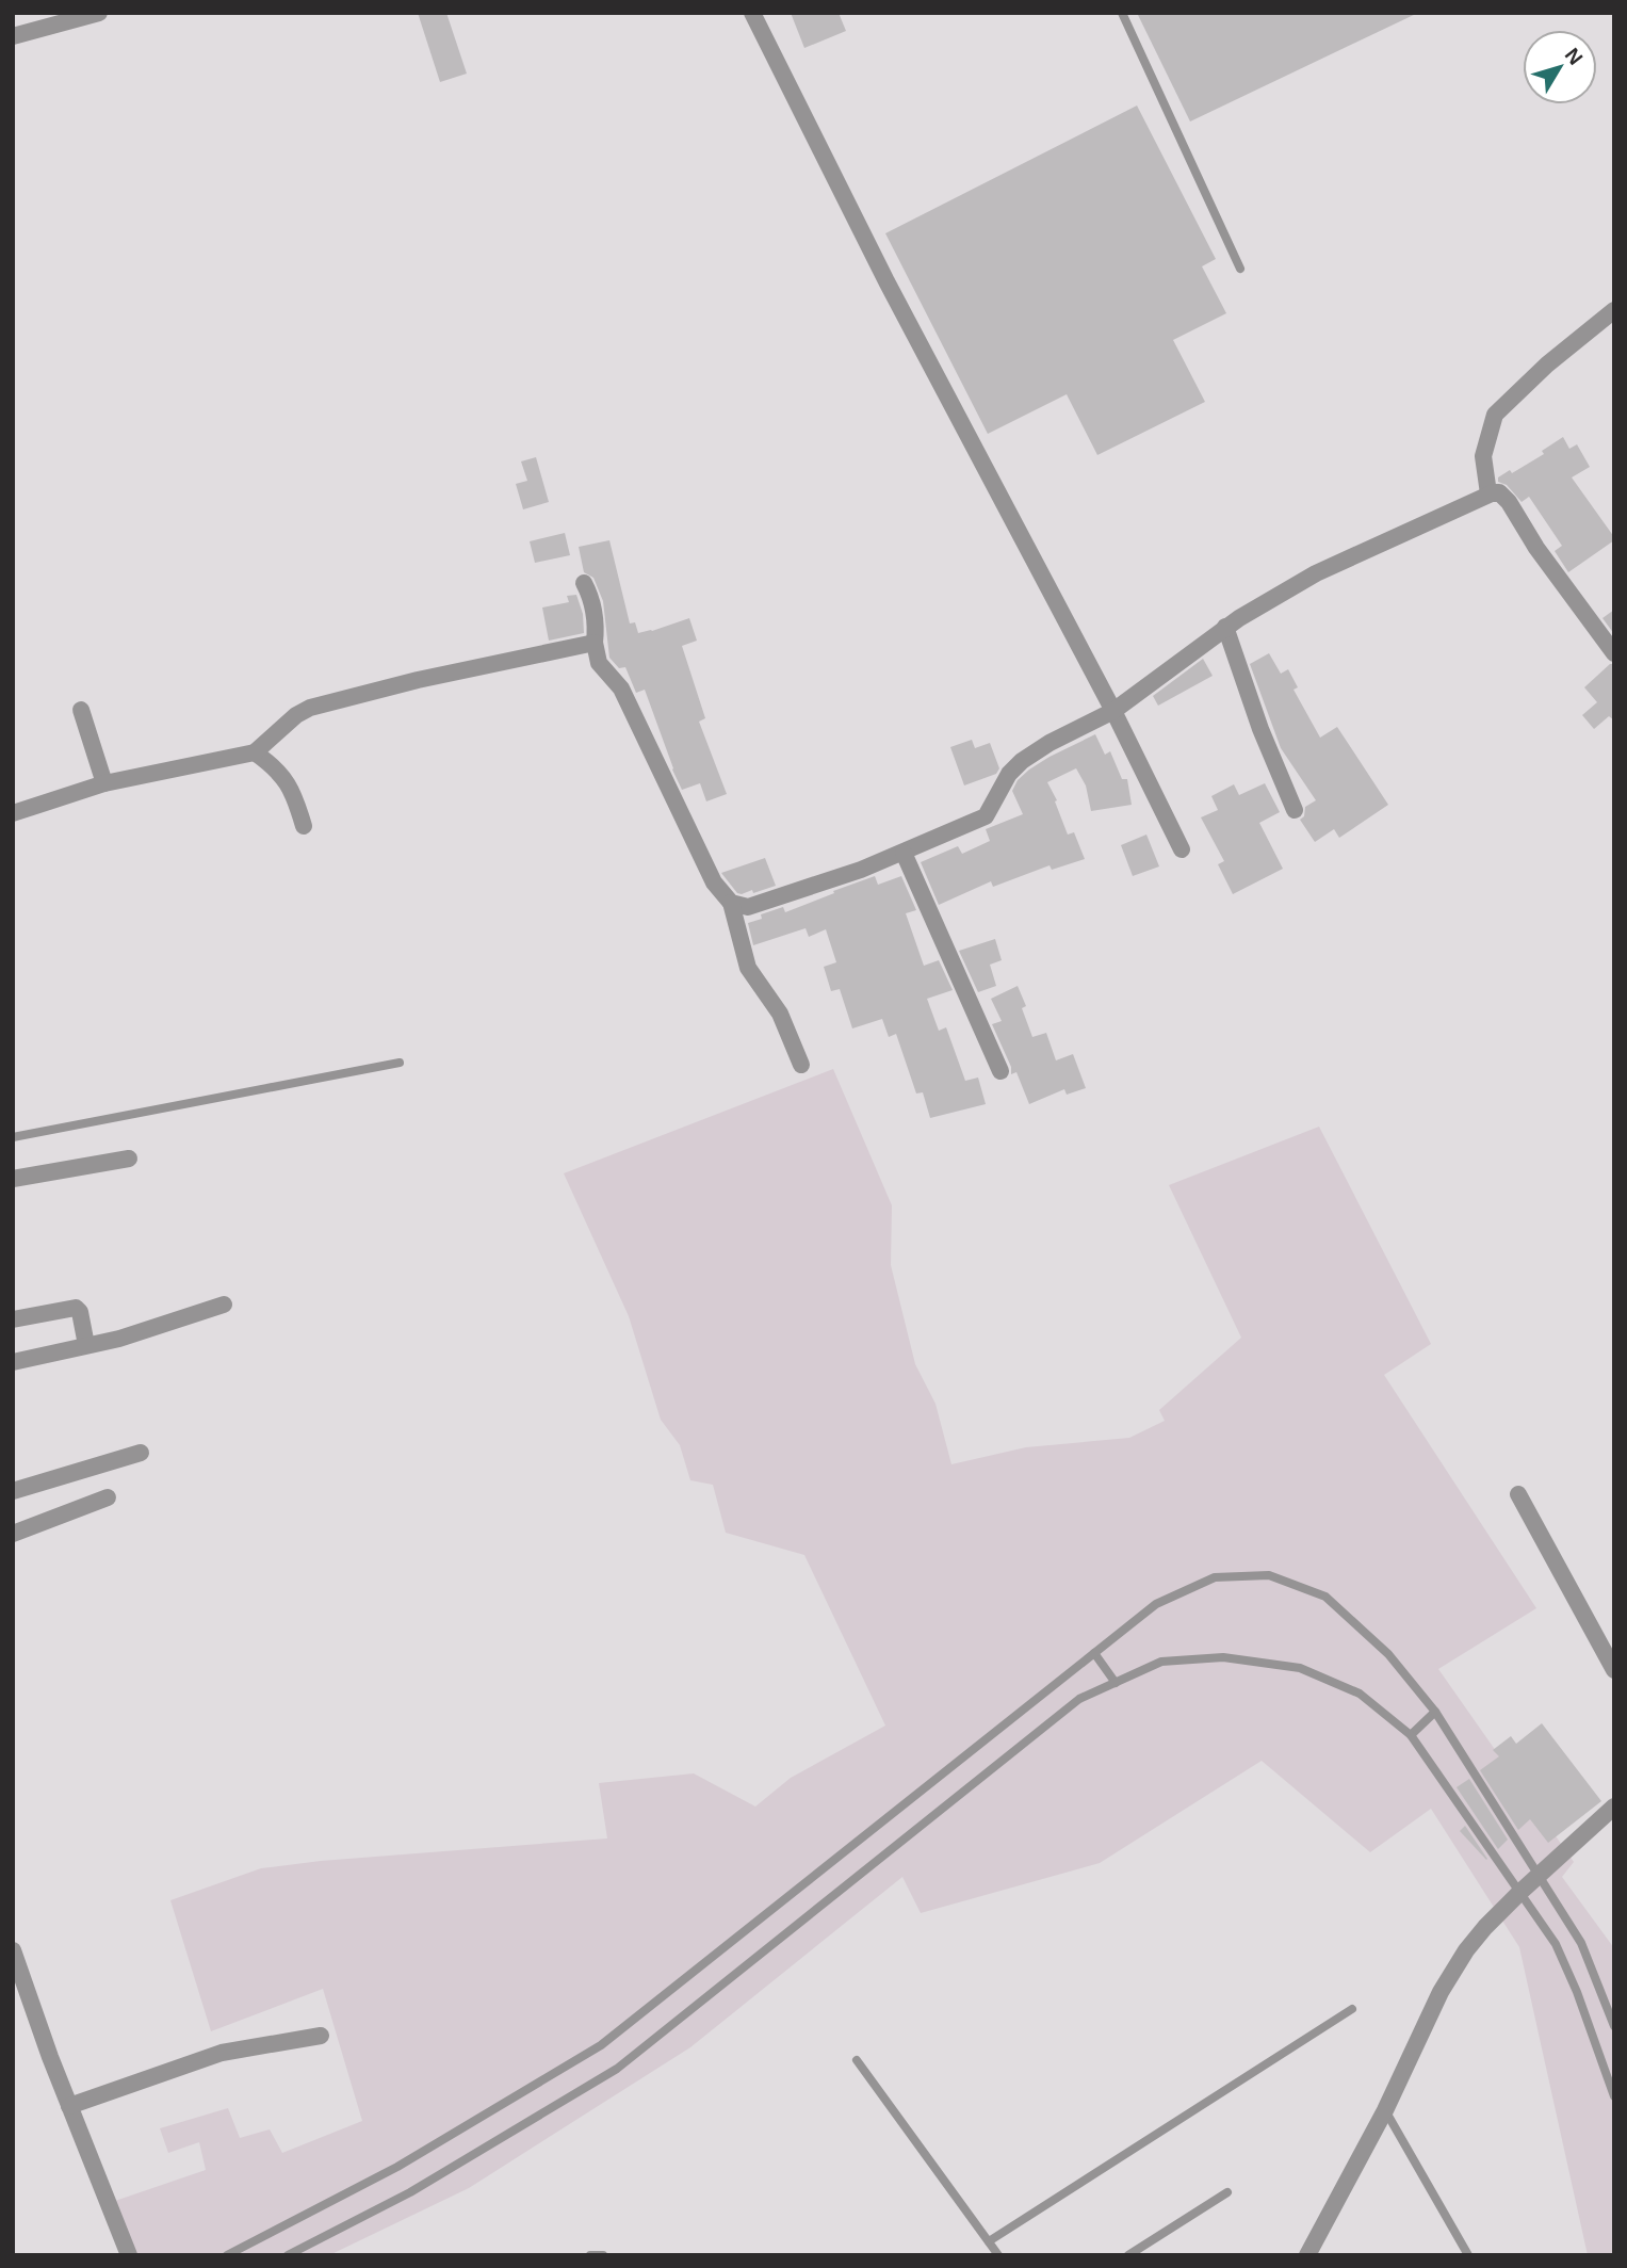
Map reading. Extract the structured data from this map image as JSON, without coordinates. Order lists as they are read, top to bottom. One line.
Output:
{"north":"top right"}
